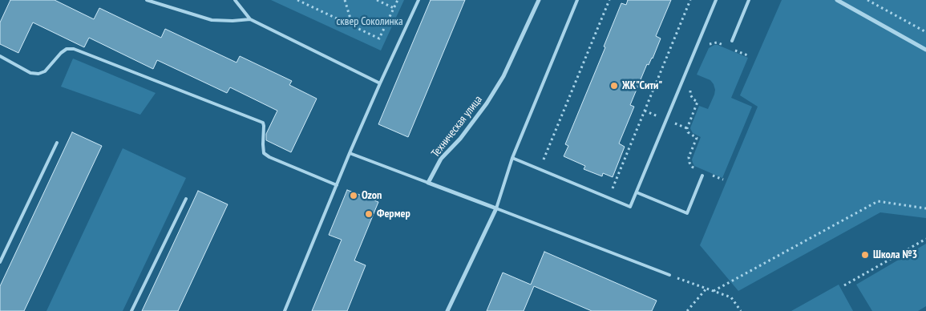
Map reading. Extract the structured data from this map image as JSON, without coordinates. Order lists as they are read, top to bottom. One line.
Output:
{"streets":{"street":["Техническая улица"]},"parks":["сквер Соколинка"],"places":["ЖК\"Сити\"","Ozon","Фермер","Школа №3"]}
